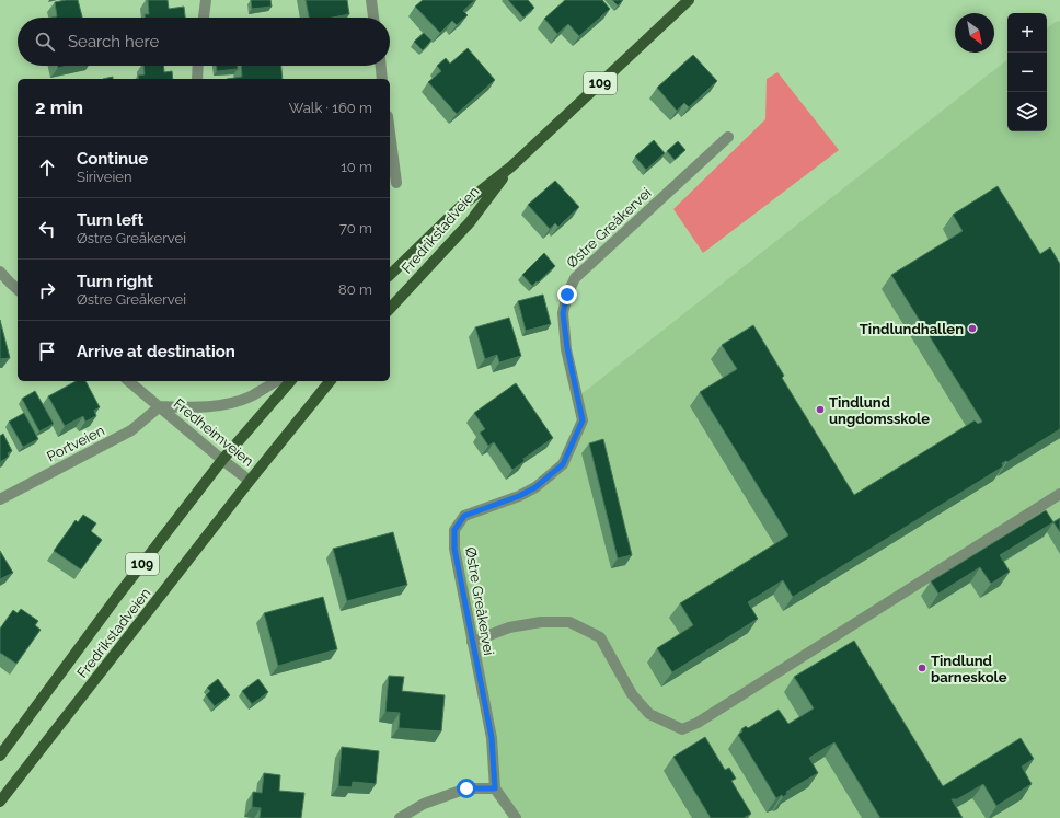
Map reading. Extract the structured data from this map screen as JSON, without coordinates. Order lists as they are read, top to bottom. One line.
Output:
{"streets":{"main road":["109","Fredrikstadveien"],"street":["Østre Greåkervei","Fredheimveien","Portveien"]},"crossings":[["Fredrikstadveien","Fredheimveien"],["Fredheimveien","Portveien"]],"places":["Tindlundhallen","Tindlund ungdomsskole","Tindlund barneskole"],"north":"bottom right","page":{"map_buttons":["+","−"],"search":"Search here","heading":["2 min","Walk · 160 m"],"list":[["Continue","Siriveien","10 m"],["Turn left","Østre Greåkervei","70 m"],["Turn right","Østre Greåkervei","80 m"],"Arrive at destination"]}}
